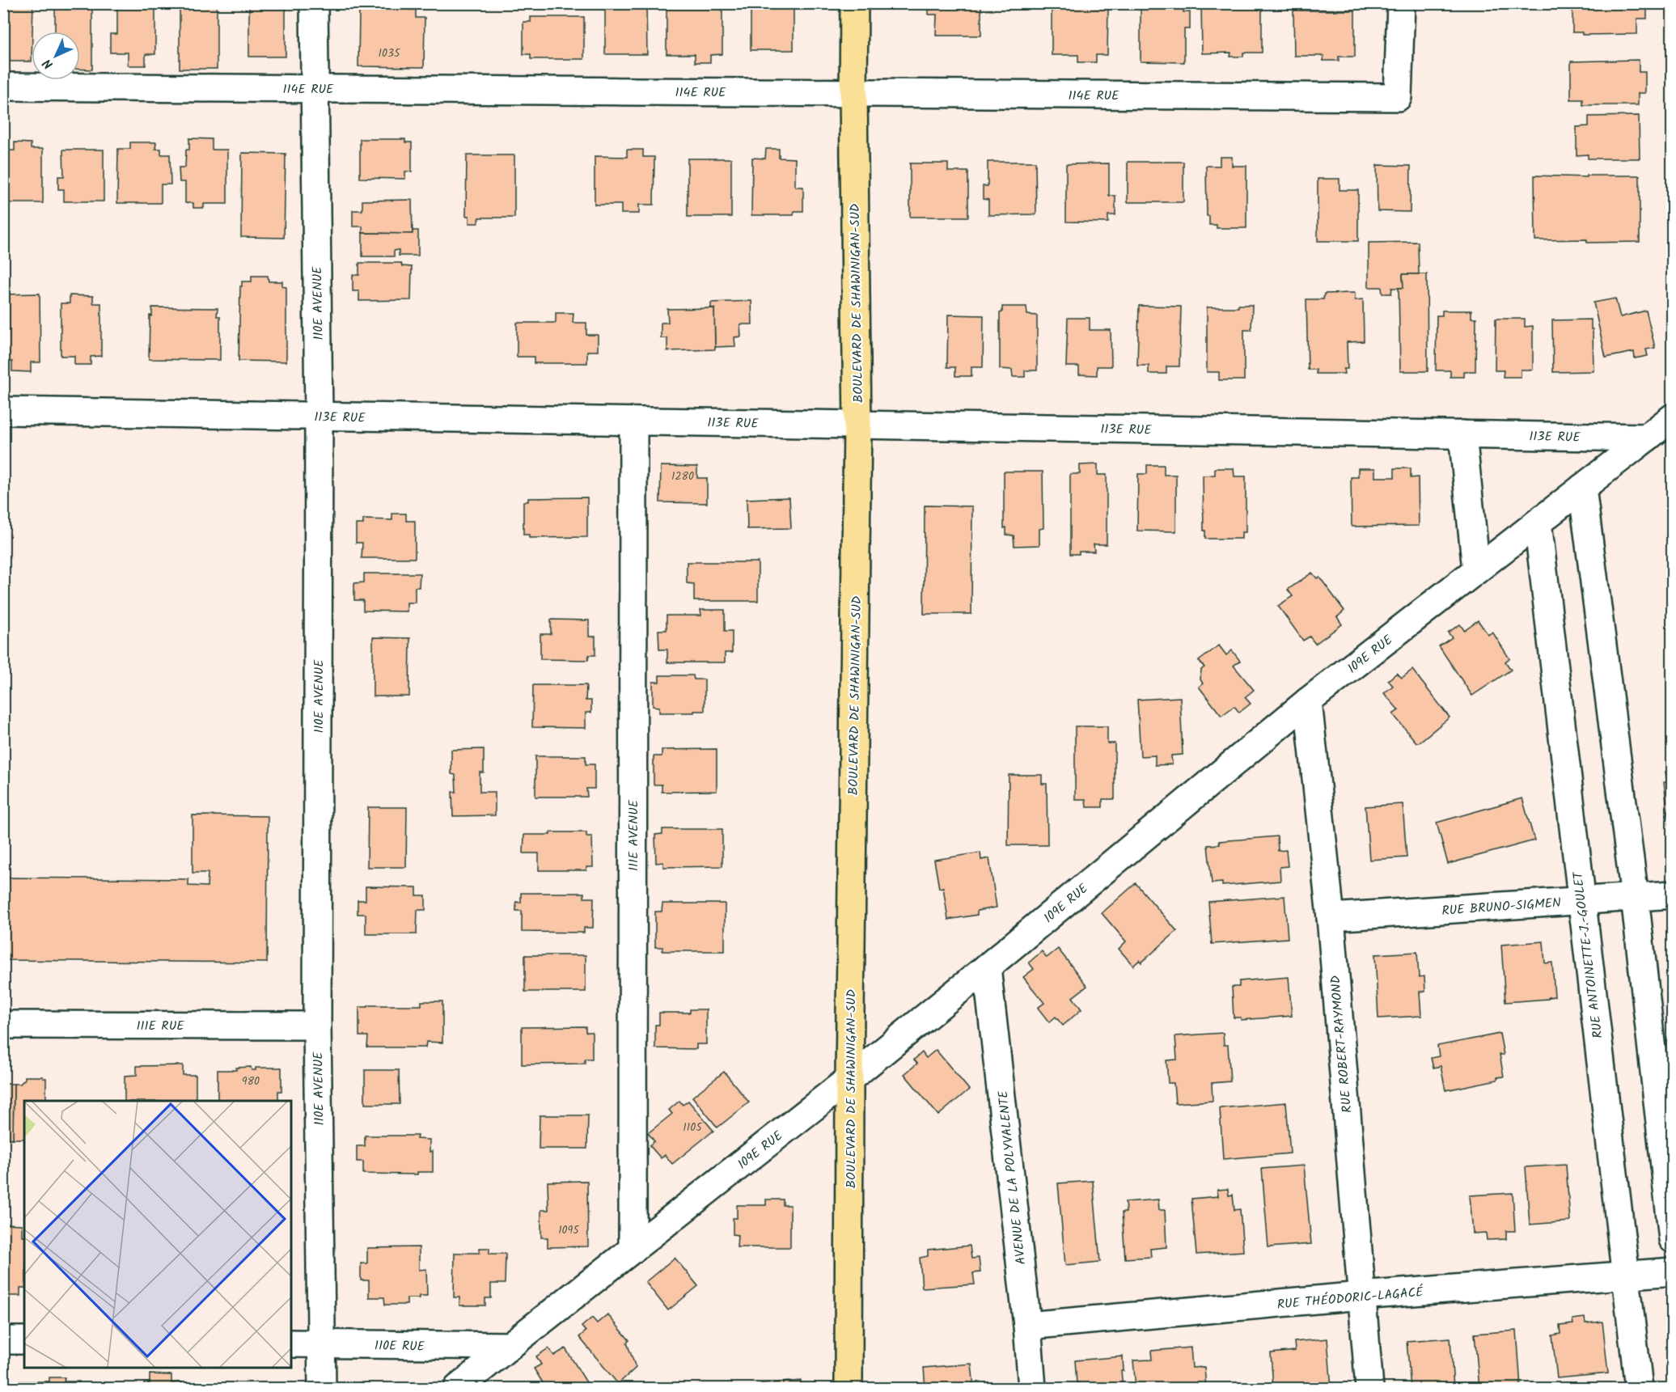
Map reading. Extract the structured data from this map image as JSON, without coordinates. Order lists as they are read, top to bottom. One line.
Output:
{"streets":{"main road":["BOULEVARD DE SHAWINIGAN-SUD"],"street":["114E RUE","110E AVENUE","113E RUE","109E RUE","111E AVENUE","RUE BRUNO-SIGMEN","RUE ANTOINETTE-J.-GOULET","111E RUE","RUE ROBERT-RAYMOND","AVENUE DE LA POLYVALENTE","RUE THÉODORIC-LAGACÉ","110E RUE"]},"crossings":[["114E RUE","110E AVENUE"],["114E RUE","BOULEVARD DE SHAWINIGAN-SUD"],["110E AVENUE","113E RUE"],["110E AVENUE","111E RUE"],["110E AVENUE","110E RUE"],["BOULEVARD DE SHAWINIGAN-SUD","113E RUE"],["BOULEVARD DE SHAWINIGAN-SUD","109E RUE"],["113E RUE","109E RUE"],["113E RUE","111E AVENUE"],["109E RUE","111E AVENUE"],["109E RUE","RUE ANTOINETTE-J.-GOULET"],["109E RUE","RUE ROBERT-RAYMOND"],["109E RUE","AVENUE DE LA POLYVALENTE"],["109E RUE","110E RUE"],["RUE BRUNO-SIGMEN","RUE ANTOINETTE-J.-GOULET"],["RUE BRUNO-SIGMEN","RUE ROBERT-RAYMOND"],["RUE ANTOINETTE-J.-GOULET","RUE THÉODORIC-LAGACÉ"],["RUE ROBERT-RAYMOND","RUE THÉODORIC-LAGACÉ"],["AVENUE DE LA POLYVALENTE","RUE THÉODORIC-LAGACÉ"]],"house_numbers":["1035","1280","980","1105","1095"],"north":"bottom left"}
